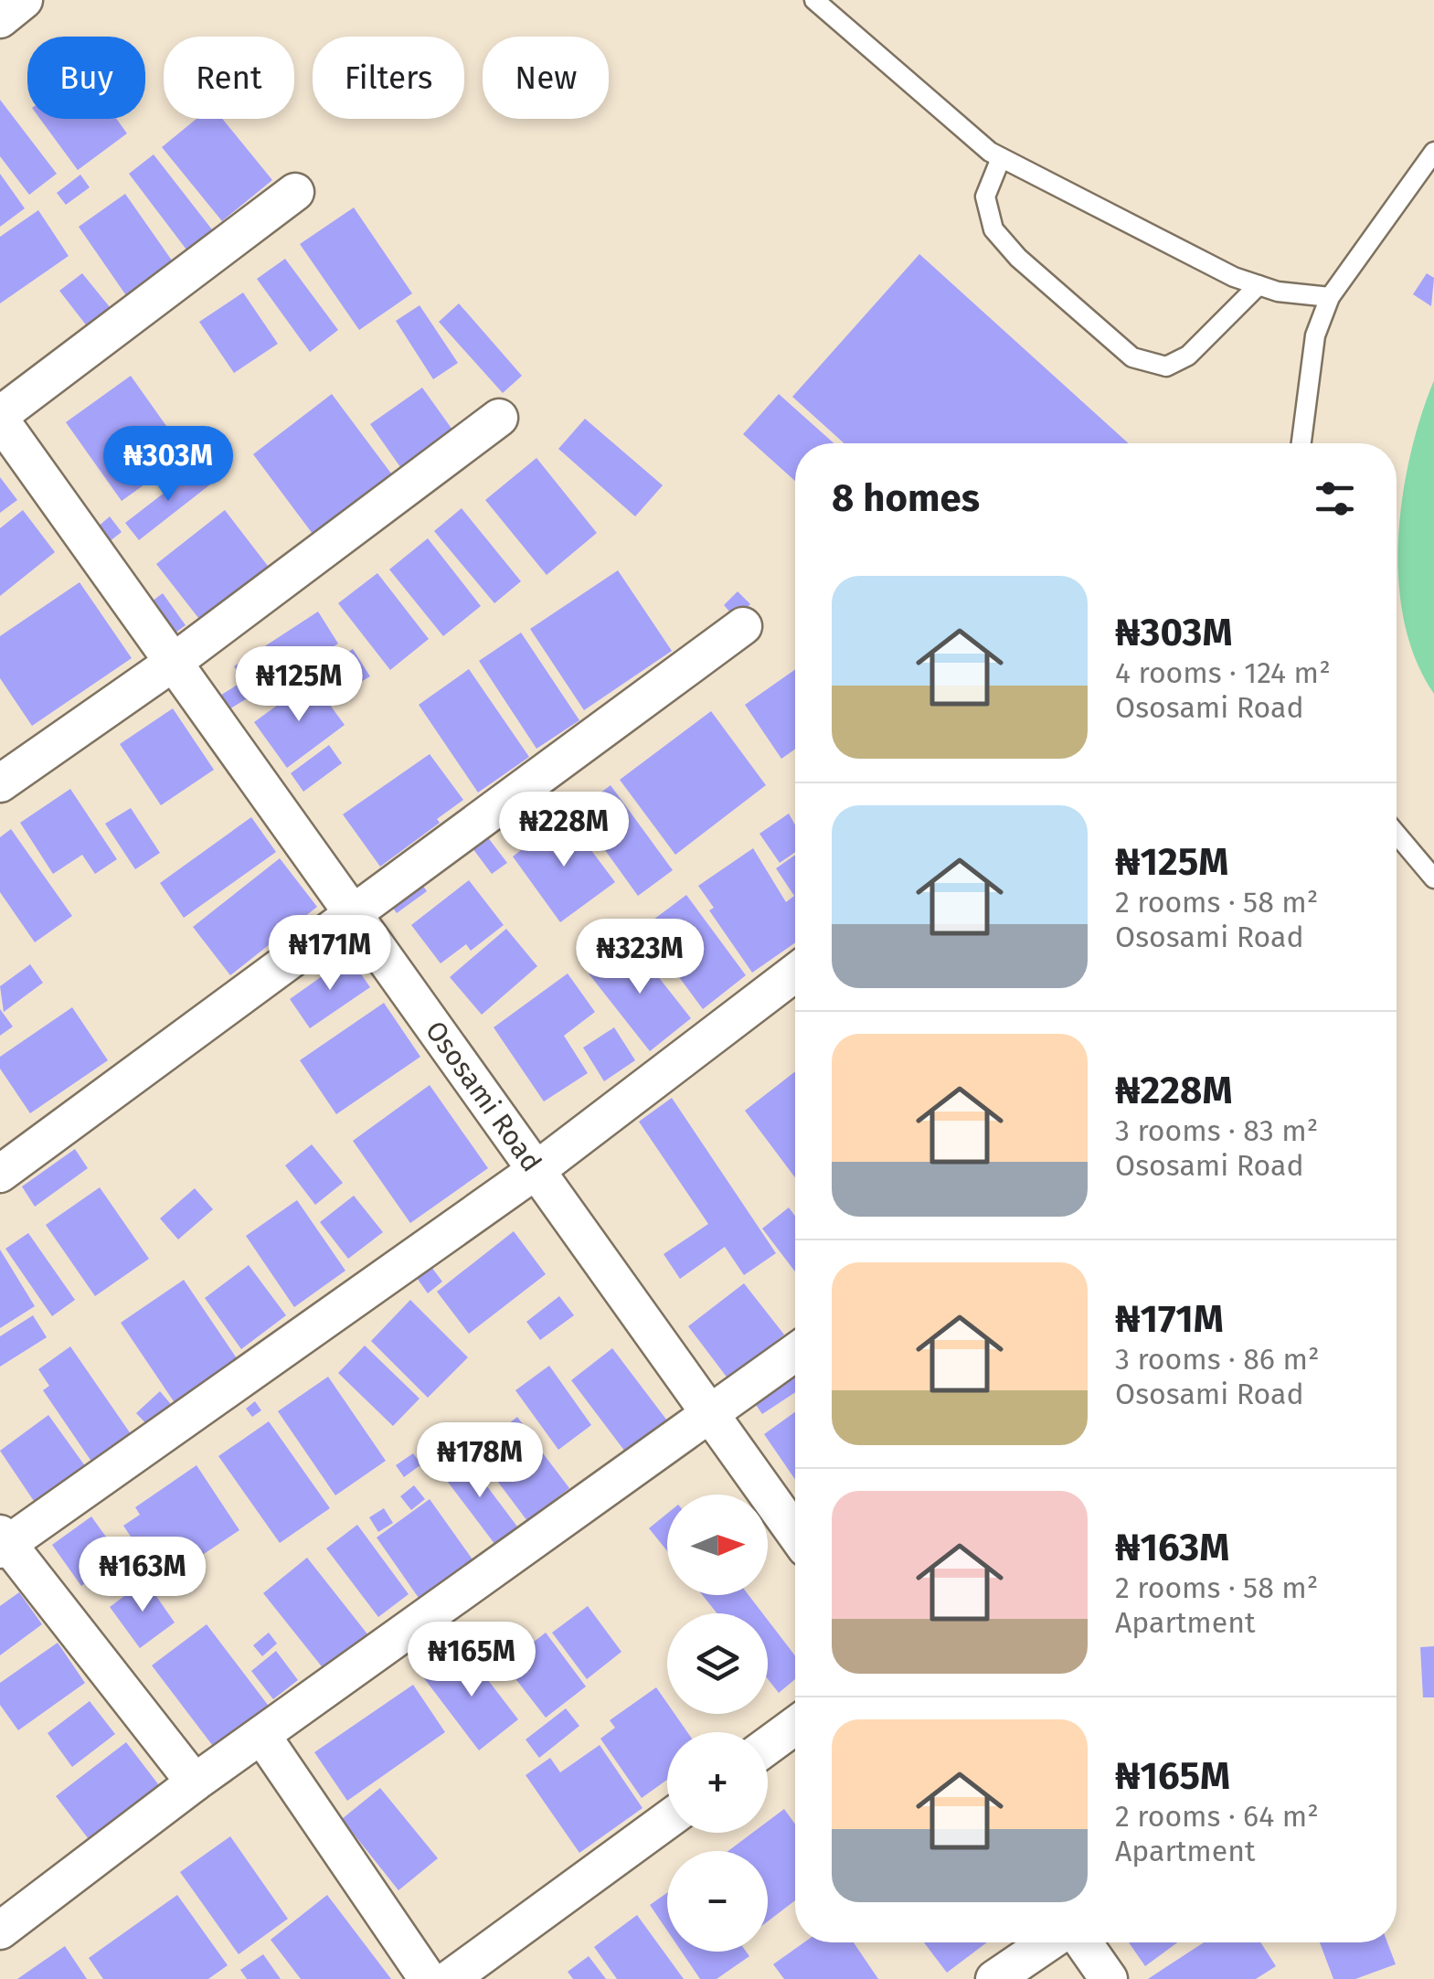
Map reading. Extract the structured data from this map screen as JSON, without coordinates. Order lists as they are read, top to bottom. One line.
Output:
{"streets":{"street":["Ososami Road"]},"north":"right","page":{"chip":["Buy","Rent","Filters","New"],"price":["₦303M","₦125M","₦228M","₦171M","₦323M","₦178M","₦163M","₦165M"],"heading":"8 homes","list":[{"name":"₦303M","note":"4 rooms · 124 m² · Ososami Road"},{"name":"₦125M","note":"2 rooms · 58 m² · Ososami Road"},{"name":"₦228M","note":"3 rooms · 83 m² · Ososami Road"},{"name":"₦171M","note":"3 rooms · 86 m² · Ososami Road"},{"name":"₦163M","note":"2 rooms · 58 m² · Apartment"},{"name":"₦165M","note":"2 rooms · 64 m² · Apartment"}],"map_buttons":["+","−"]}}
